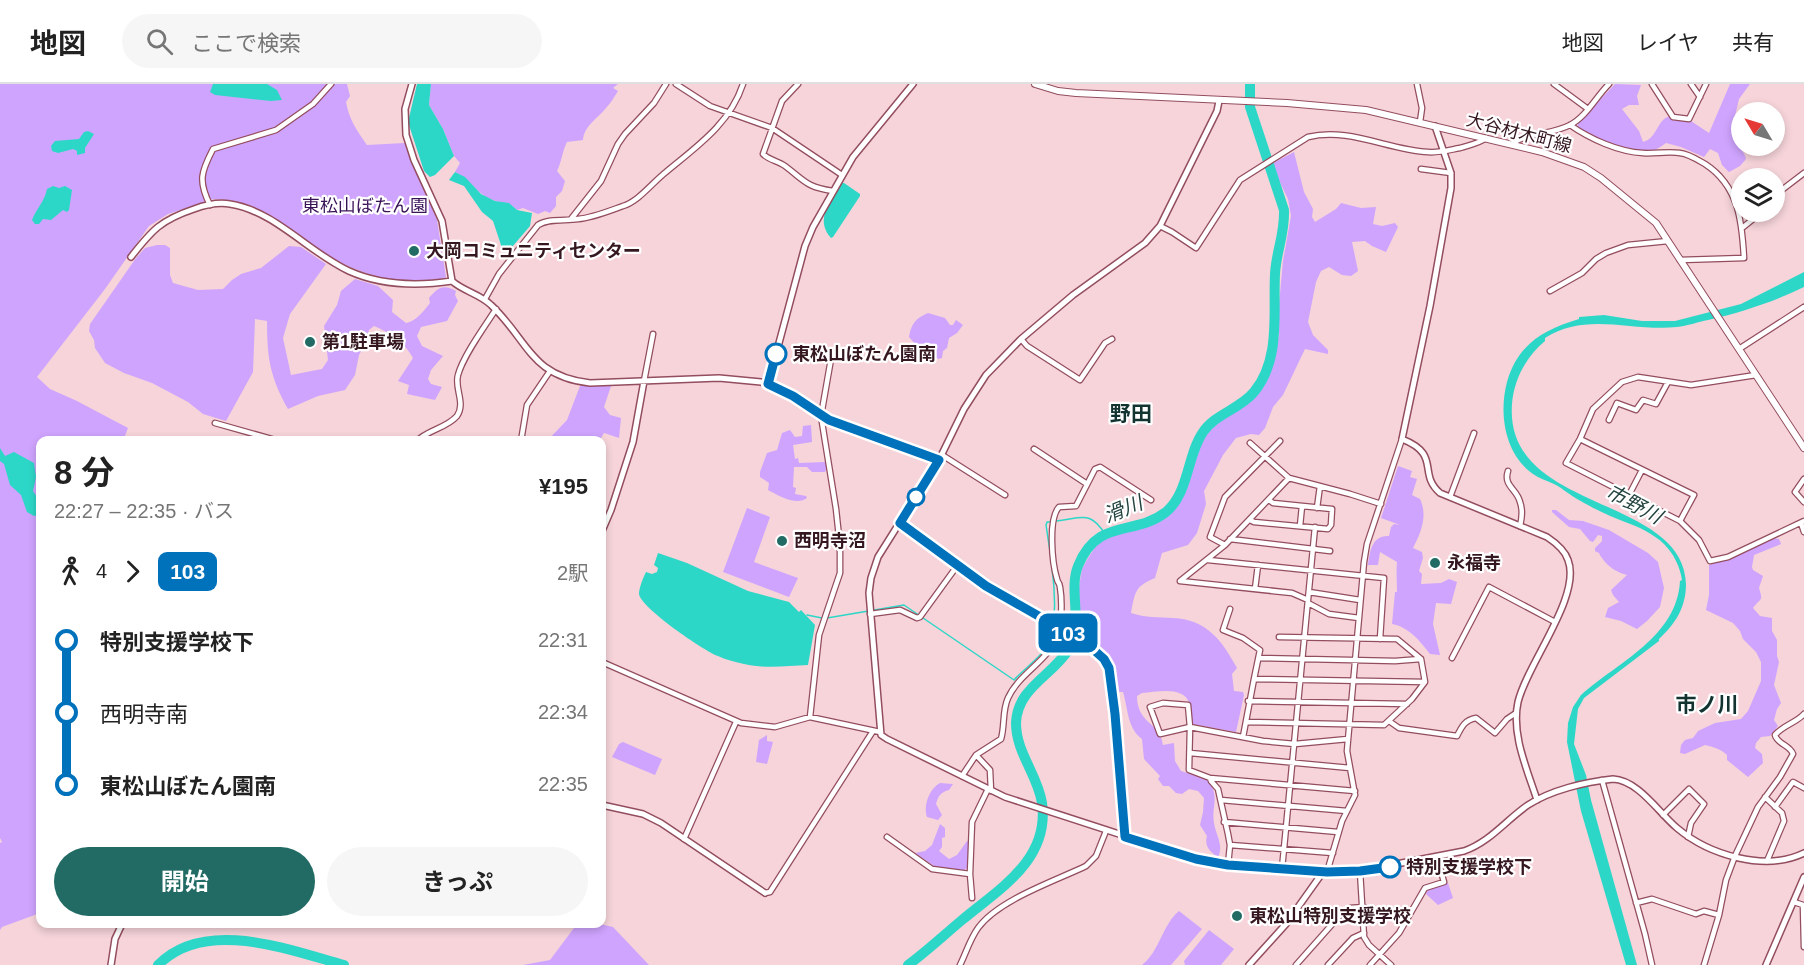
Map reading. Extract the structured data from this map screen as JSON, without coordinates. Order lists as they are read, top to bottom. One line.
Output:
{"streets":{"main road":["大谷材木町線"]},"districts":["野田","市ノ川"],"water":["市野川","滑川"],"parks":["東松山ぼたん園"],"places":["大岡コミュニティセンター","第1駐車場","東松山ぼたん園南","西明寺沼","永福寺","特別支援学校下","東松山特別支援学校"],"lines":["bus line 103"],"north":"top left","page":{"header":"地図","search":"ここで検索","nav":["地図","レイヤ","共有"],"on_map":"103","heading":["8 分","22:27 – 22:35 · バス","¥195"],"legs":["4","103","2駅"],"list":[{"name":"特別支援学校下","value":"22:31"},{"name":"西明寺南","value":"22:34"},{"name":"東松山ぼたん園南","value":"22:35"}],"buttons":["開始","きっぷ"]}}
